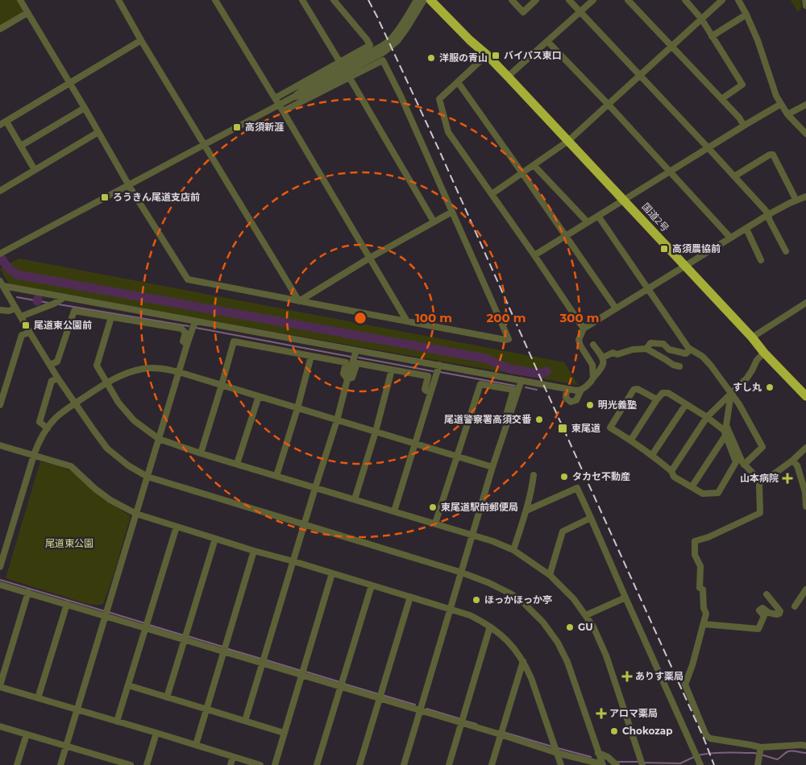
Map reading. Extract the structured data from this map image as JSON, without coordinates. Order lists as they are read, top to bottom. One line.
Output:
{"streets":{"highway":["国道2号"]},"parks":["尾道東公園"],"places":{"transit":["バイパス東口","高須新涯","ろうきん尾道支店前","高須農協前","尾道東公園前","東尾道"],"other":["洋服の青山","すし丸","明光義塾","尾道警察署高須交番","タカセ不動産","東尾道駅前郵便局","ほっかほっか亭","GU","Chokozap"],"health":["山本病院","ありす薬局","アロマ薬局"]},"rings":["100 m","200 m","300 m"]}
